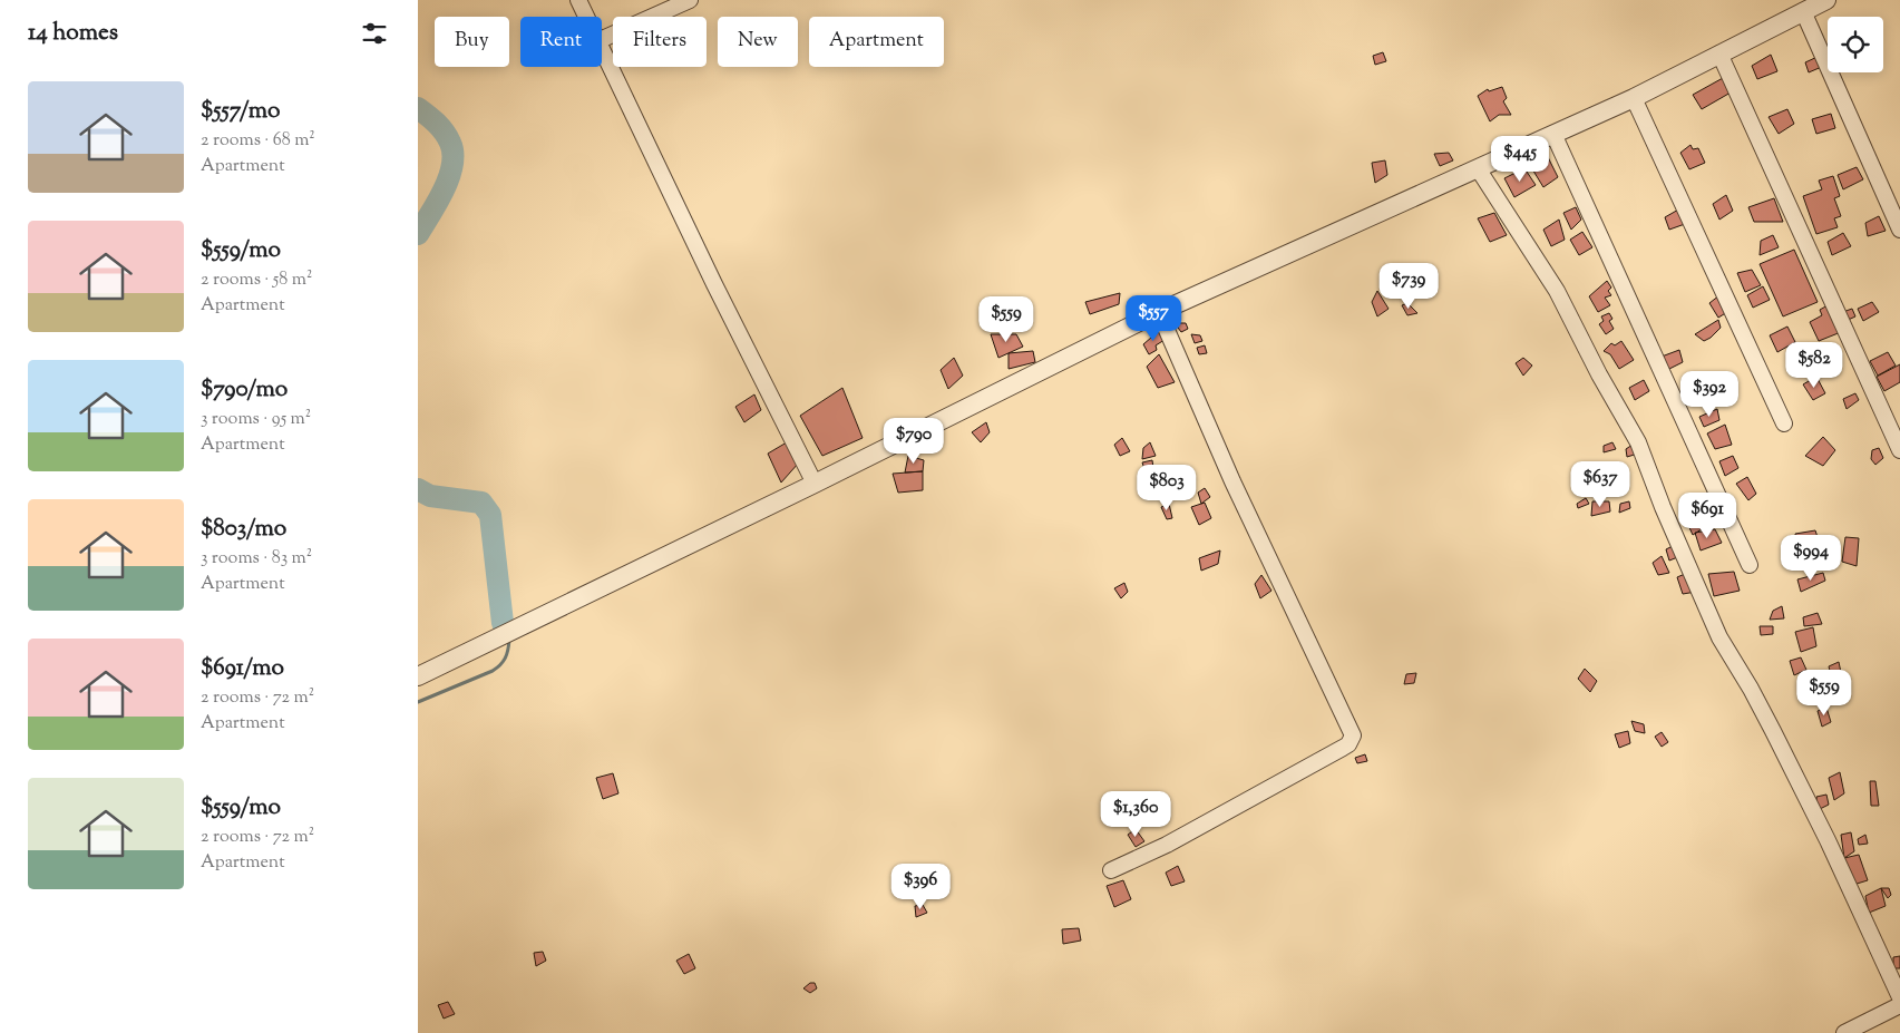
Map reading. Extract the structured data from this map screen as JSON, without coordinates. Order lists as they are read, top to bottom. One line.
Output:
{"page":{"heading":"14 homes","chip":["Buy","Rent","Filters","New","Apartment"],"list":[{"name":"$557/mo","note":"2 rooms · 68 m² · Apartment"},{"name":"$559/mo","note":"2 rooms · 58 m² · Apartment"},{"name":"$790/mo","note":"3 rooms · 95 m² · Apartment"},{"name":"$803/mo","note":"3 rooms · 83 m² · Apartment"},{"name":"$691/mo","note":"2 rooms · 72 m² · Apartment"},{"name":"$559/mo","note":"2 rooms · 72 m² · Apartment"}],"price":["$445","$739","$557","$559","$582","$392","$790","$637","$803","$691","$994","$559","$1,360","$396"]}}
